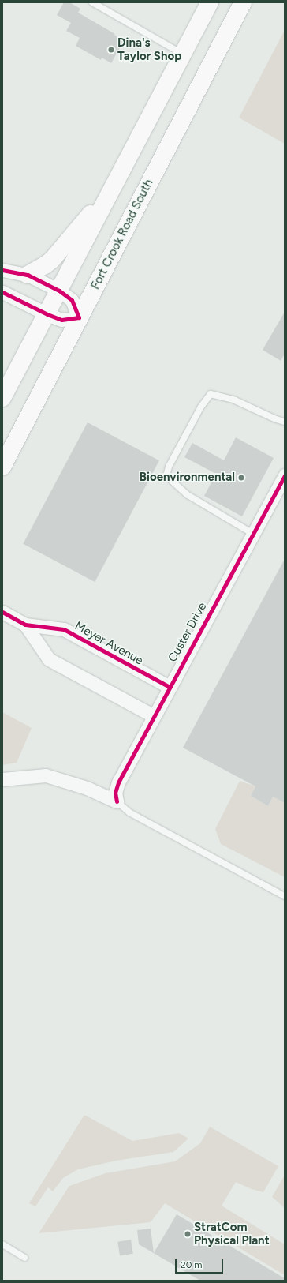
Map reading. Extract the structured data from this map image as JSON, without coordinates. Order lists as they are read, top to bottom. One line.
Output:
{"streets":{"main road":["Fort Crook Road South"],"street":["Custer Drive","Meyer Avenue"]},"crossings":[["Custer Drive","Meyer Avenue"]],"places":["Dina's Taylor Shop","Bioenvironmental","StratCom Physical Plant"],"scale_bar":"20 m"}
